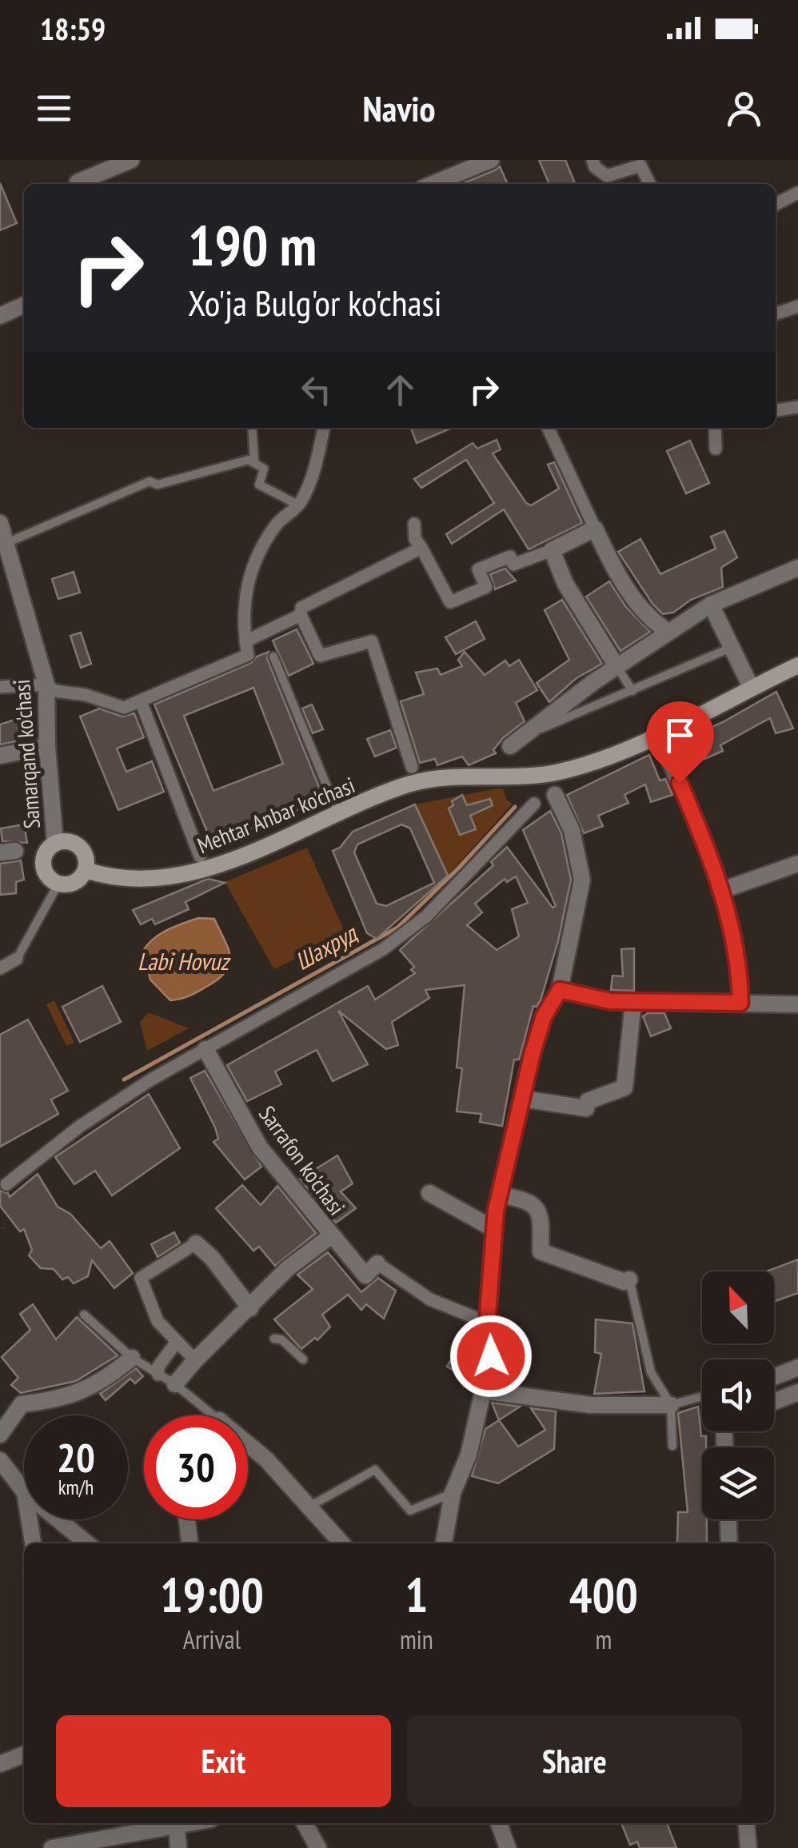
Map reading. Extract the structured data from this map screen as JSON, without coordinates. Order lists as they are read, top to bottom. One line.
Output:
{"streets":{"main road":["Mehtar Anbar ko'chasi"],"street":["Samarqand ko'chasi","Sarrafon ko'chasi"]},"crossings":[["Samarqand ko'chasi","Mehtar Anbar ko'chasi"]],"water":["Шахруд","Labi Hovuz"],"north":"top left","page":{"status":"18:59","header":"Navio","turn":["190 m","Xo'ja Bulg'or ko'chasi"],"speed":"20 km/h","limit":"30","eta":["19:00","Arrival","1","min","400","m"],"buttons":["Exit","Share"]}}
